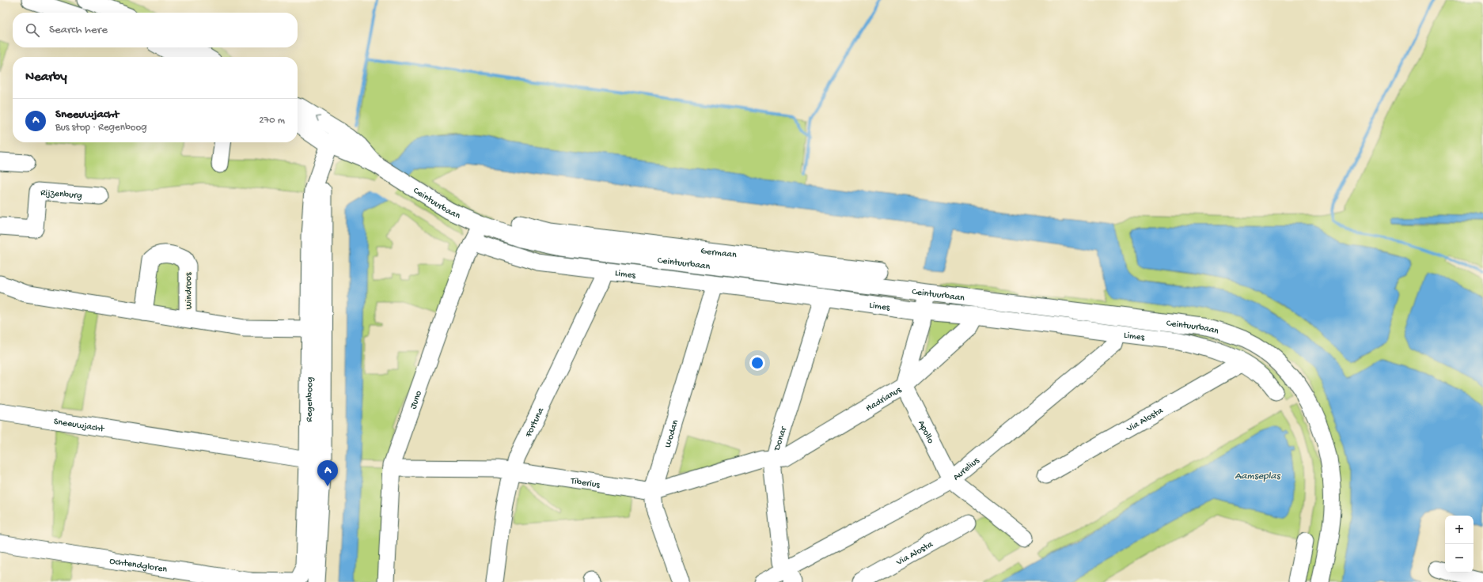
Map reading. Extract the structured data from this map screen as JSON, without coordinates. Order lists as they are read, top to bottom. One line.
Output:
{"streets":{"street":["Rijzenburg","Ceintuurbaan","Germaan","Limes","Windroos","Hadrianus","Regenboog","Juno","Via Alosta","Fortuna","Sneeuwjacht","Apollo","Wodan","Donar","Aurelius","Tiberius","Ochtendgloren"]},"crossings":[["Ceintuurbaan","Germaan"],["Ceintuurbaan","Regenboog"],["Ceintuurbaan","Juno"],["Limes","Hadrianus"],["Limes","Juno"],["Limes","Via Alosta"],["Limes","Fortuna"],["Limes","Wodan"],["Limes","Donar"],["Limes","Aurelius"],["Windroos","Regenboog"],["Hadrianus","Apollo"],["Hadrianus","Donar"],["Hadrianus","Tiberius"],["Regenboog","Sneeuwjacht"],["Regenboog","Ochtendgloren"],["Juno","Tiberius"],["Fortuna","Tiberius"],["Apollo","Aurelius"],["Wodan","Tiberius"],["Donar","Aurelius"],["Donar","Tiberius"]],"water":["Aamseplas"],"page":{"search":"Search here","heading":"Nearby","list":[{"mark":"A","name":"Sneeuwjacht","note":"Bus stop · Regenboog","value":"270 m"}],"pins":"A","map_buttons":["+","−"]}}
